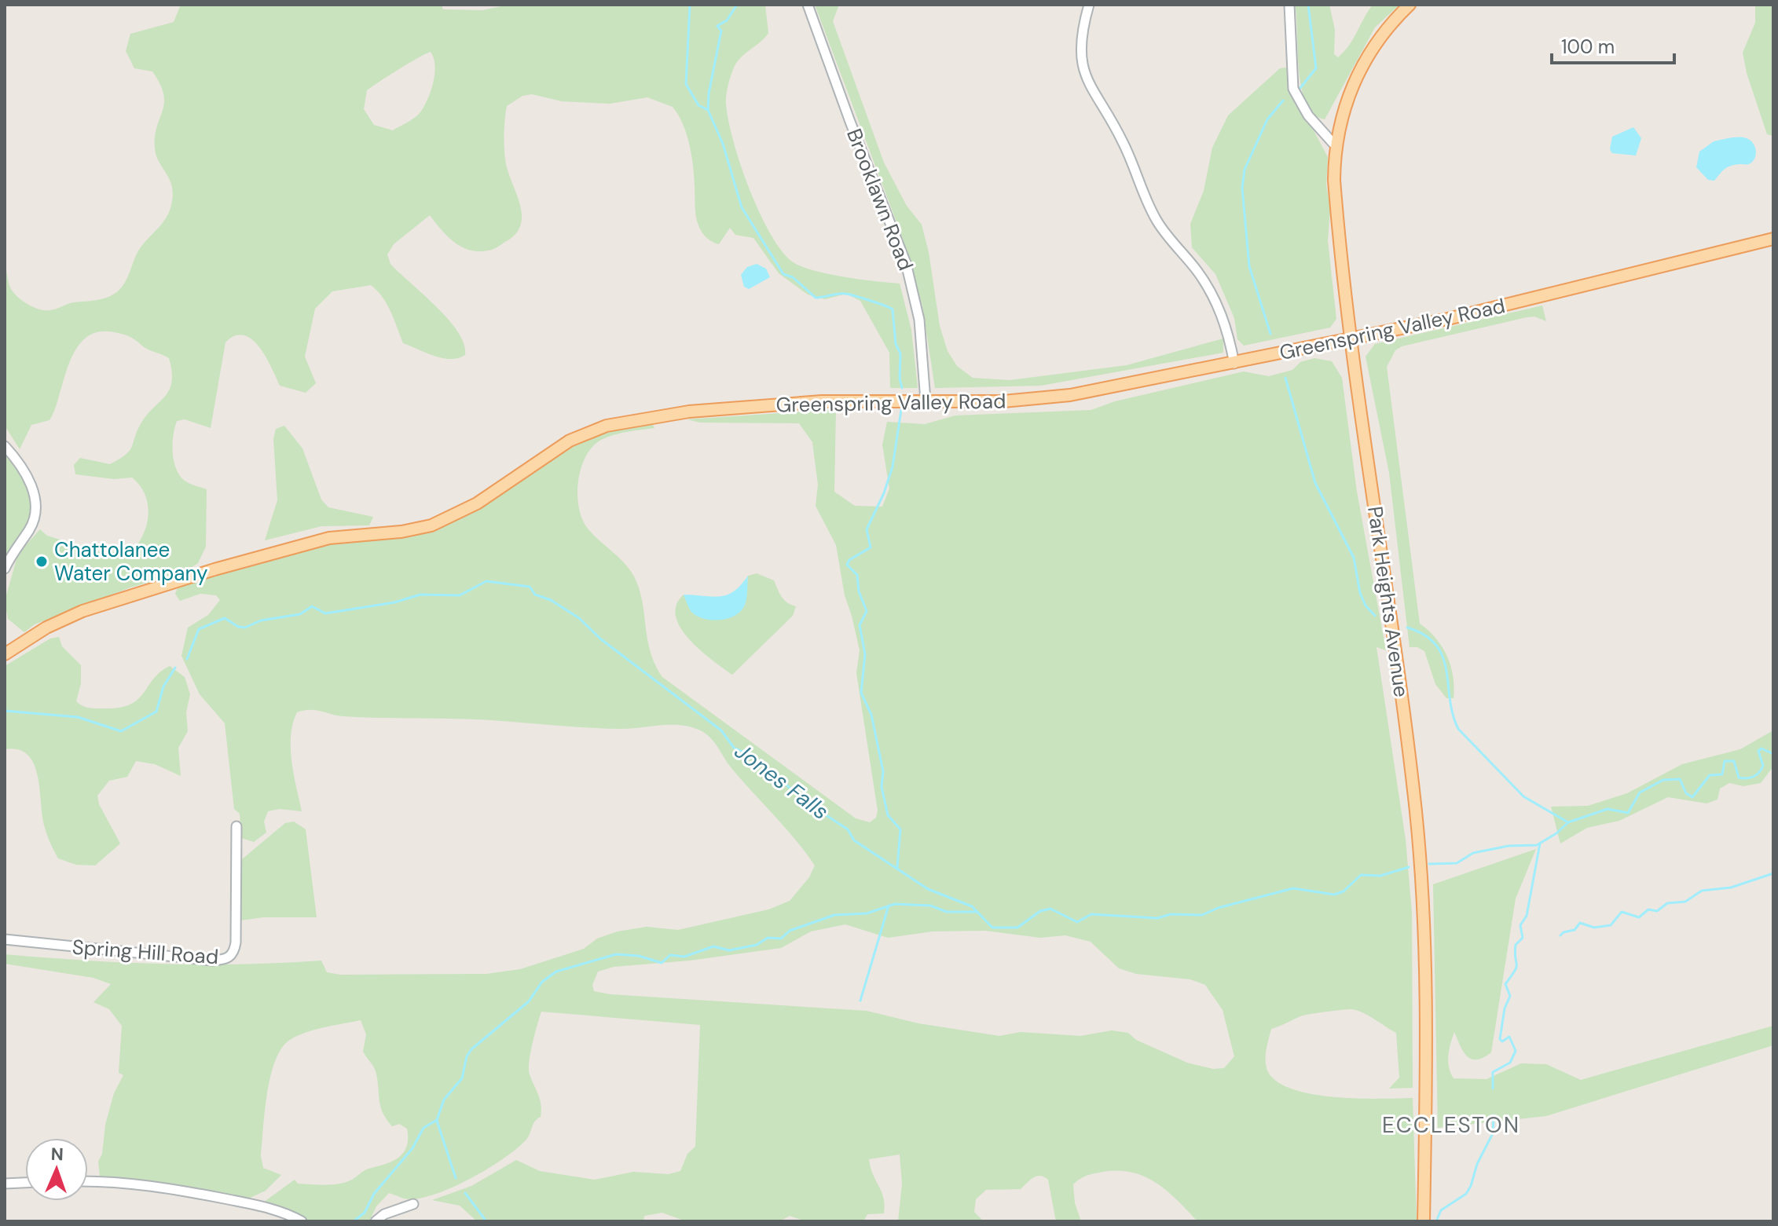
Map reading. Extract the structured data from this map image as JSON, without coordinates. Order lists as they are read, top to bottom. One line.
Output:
{"streets":{"main road":["Greenspring Valley Road","Park Heights Avenue"],"street":["Brooklawn Road","Spring Hill Road"]},"crossings":[["Brooklawn Road","Greenspring Valley Road"],["Greenspring Valley Road","Park Heights Avenue"]],"districts":["ECCLESTON"],"water":["Jones Falls"],"places":["Chattolanee Water Company"],"scale_bar":"100 m","north":"top"}
